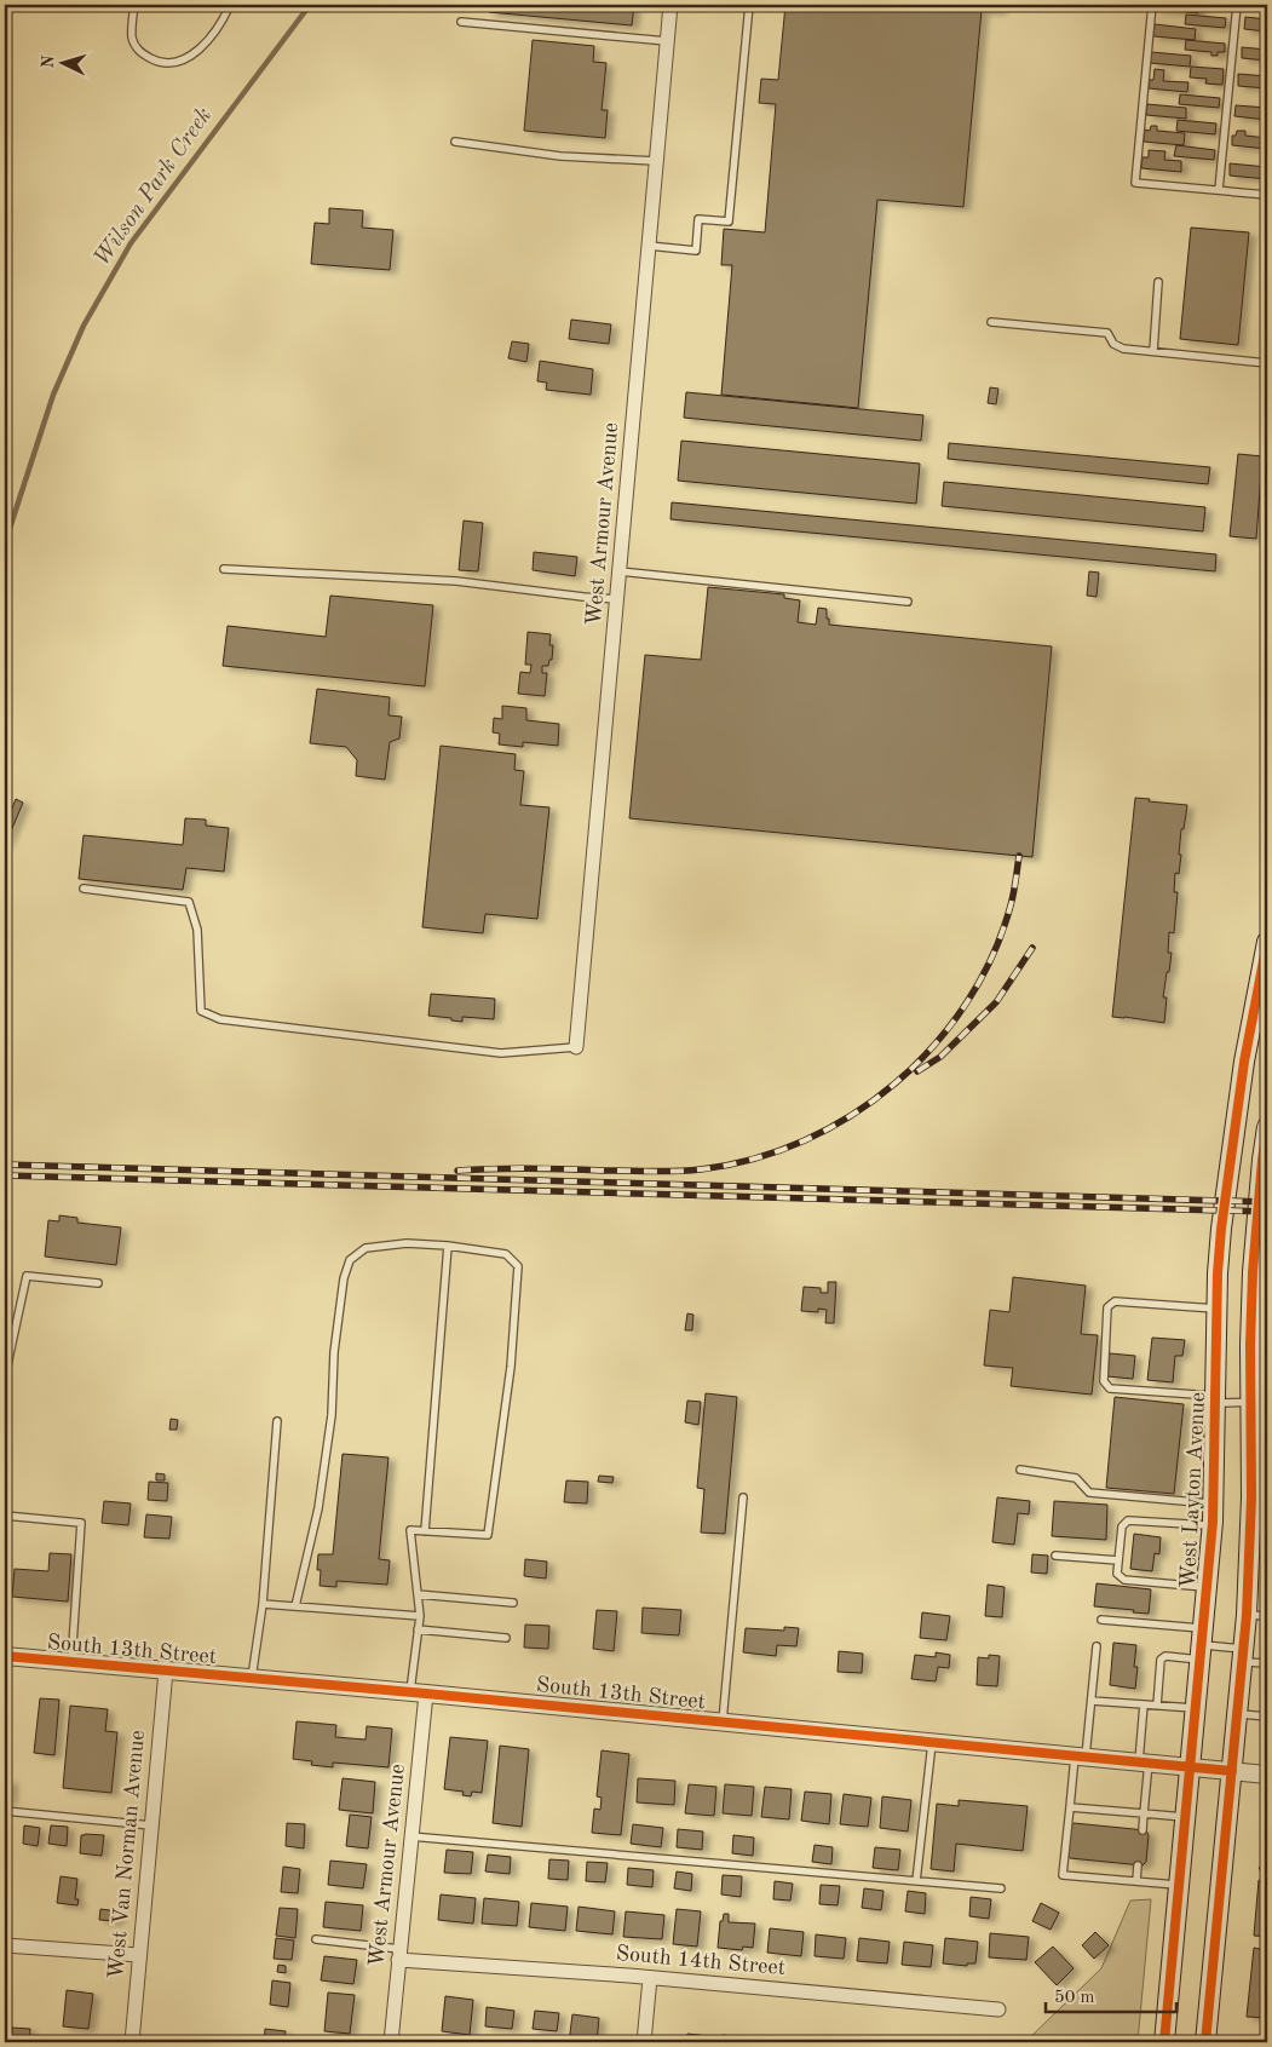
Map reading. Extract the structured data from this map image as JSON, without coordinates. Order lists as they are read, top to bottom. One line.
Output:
{"streets":{"main road":["West Layton Avenue"],"street":["West Armour Avenue","South 13th Street","West Van Norman Avenue","South 14th Street"]},"crossings":[["West Armour Avenue","South 13th Street"],["West Armour Avenue","South 14th Street"],["West Layton Avenue","South 13th Street"],["South 13th Street","West Van Norman Avenue"]],"water":["Wilson Park Creek"],"scale_bar":"50 m","north":"left"}
